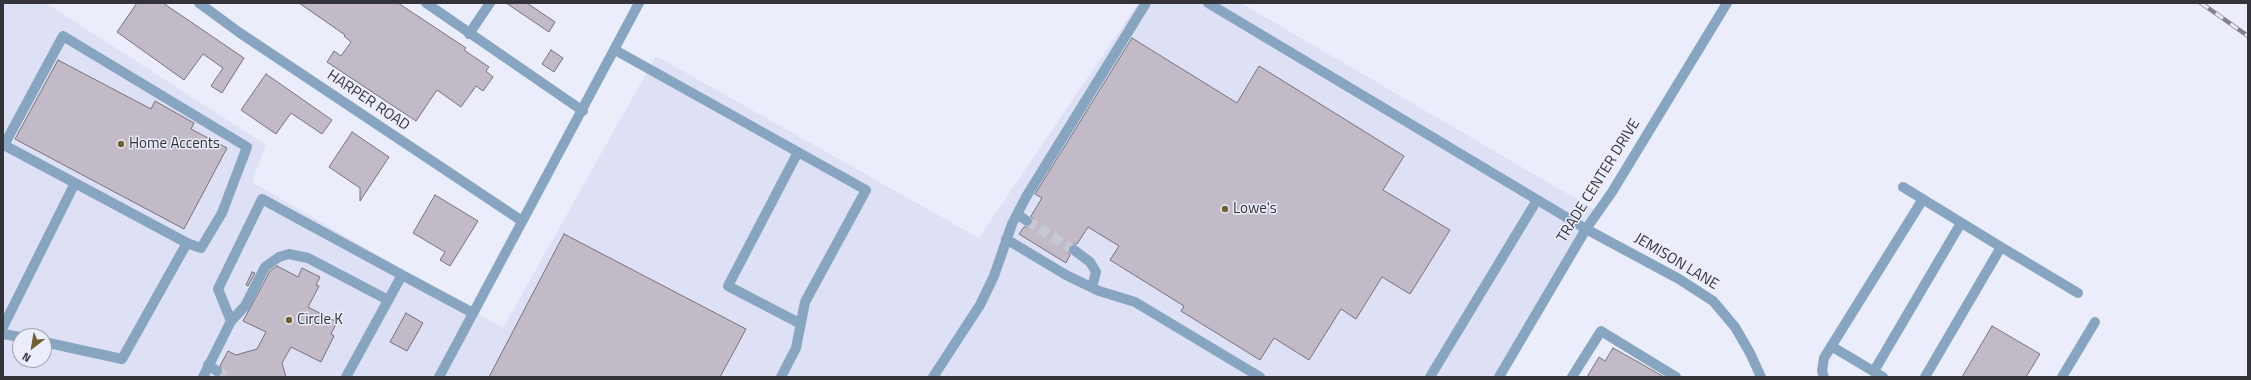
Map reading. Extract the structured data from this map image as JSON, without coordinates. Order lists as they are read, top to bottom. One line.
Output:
{"streets":{"street":["HARPER ROAD","TRADE CENTER DRIVE","JEMISON LANE"]},"crossings":[["TRADE CENTER DRIVE","JEMISON LANE"]],"places":["Home Accents","Lowe's","Circle K"],"north":"bottom left"}
